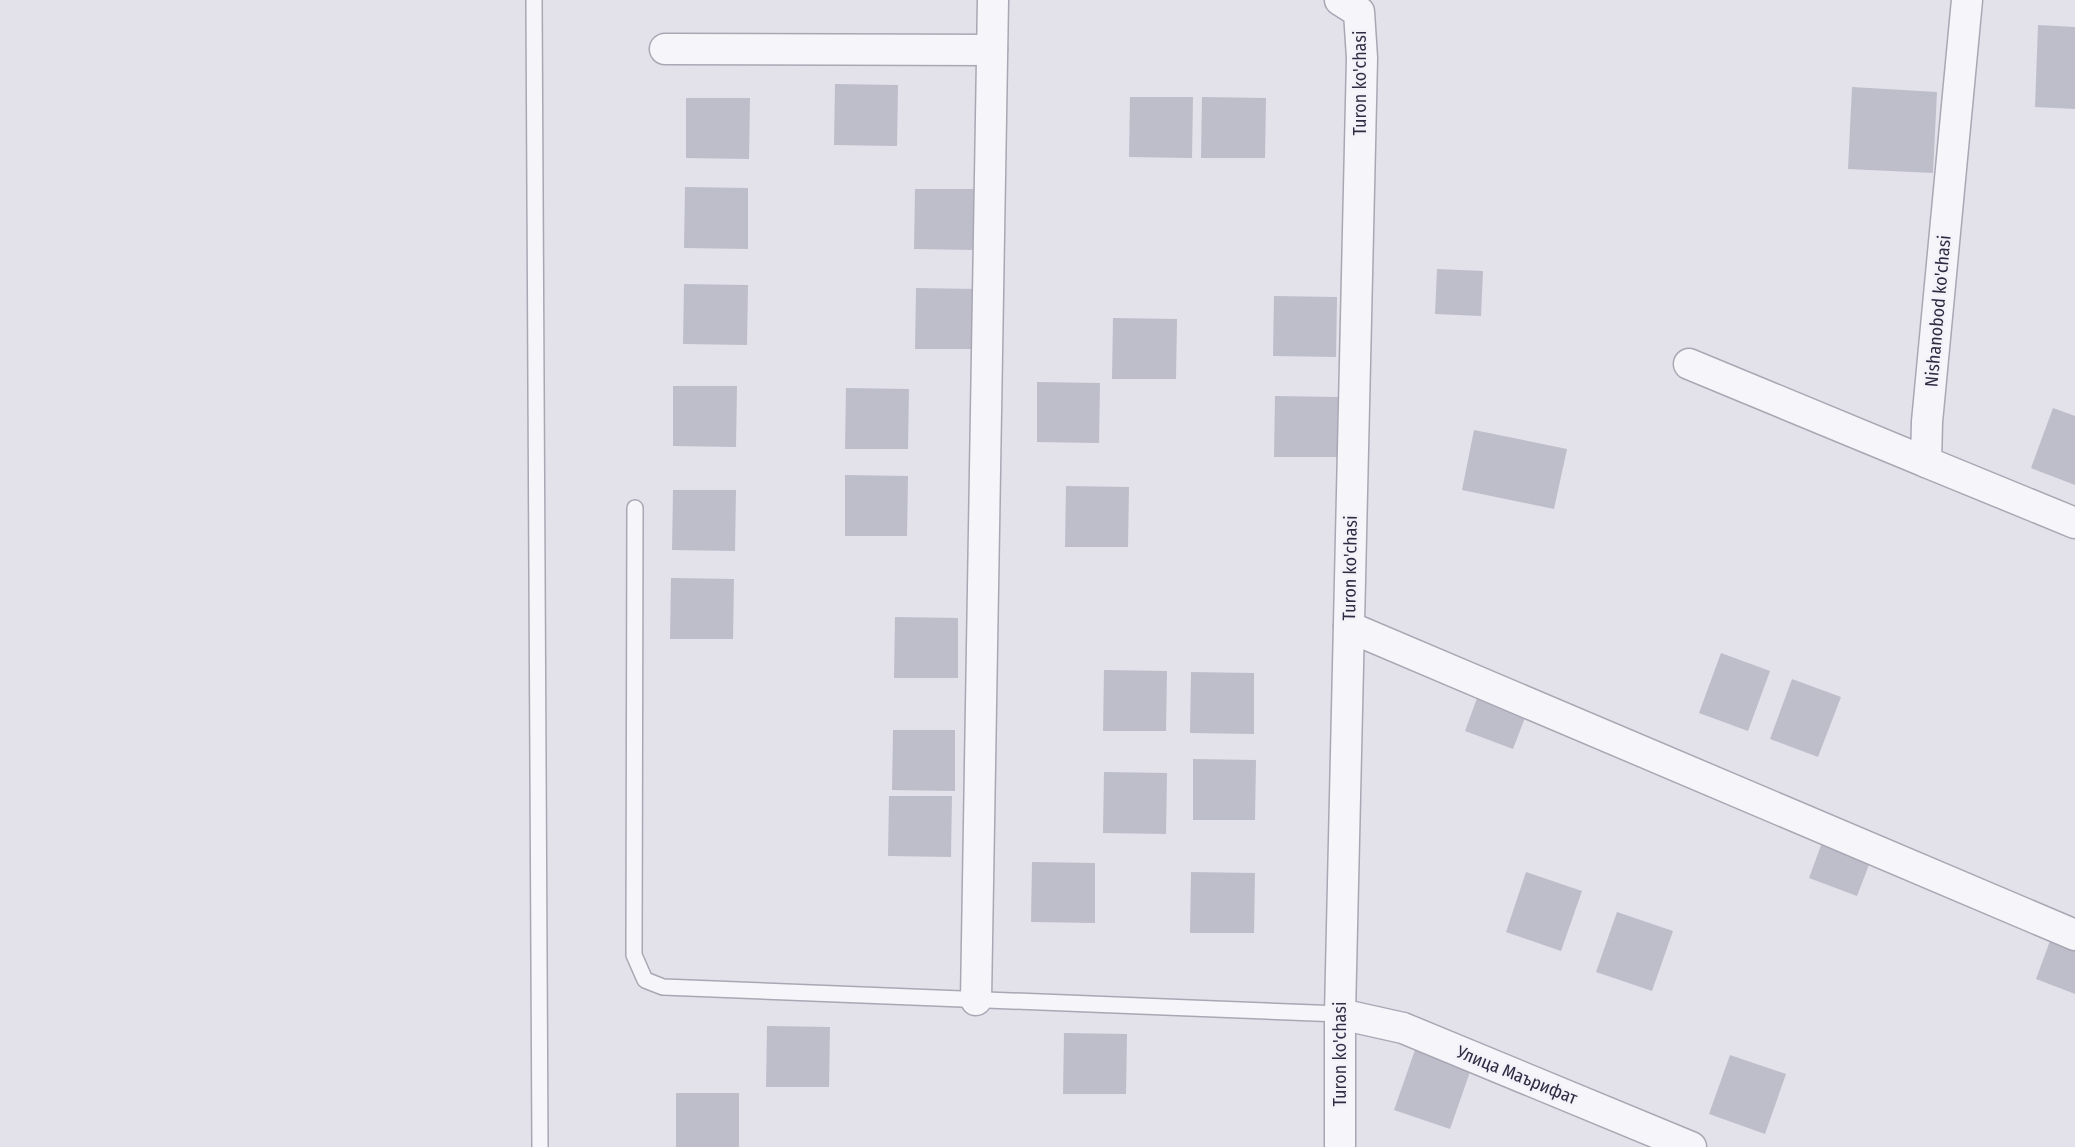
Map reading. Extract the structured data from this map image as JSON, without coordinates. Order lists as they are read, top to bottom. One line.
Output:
{"streets":{"street":["Turon ko'chasi","Nishanobod ko'chasi","Улица Маърифат"]},"crossings":[["Turon ko'chasi","Улица Маърифат"]]}
